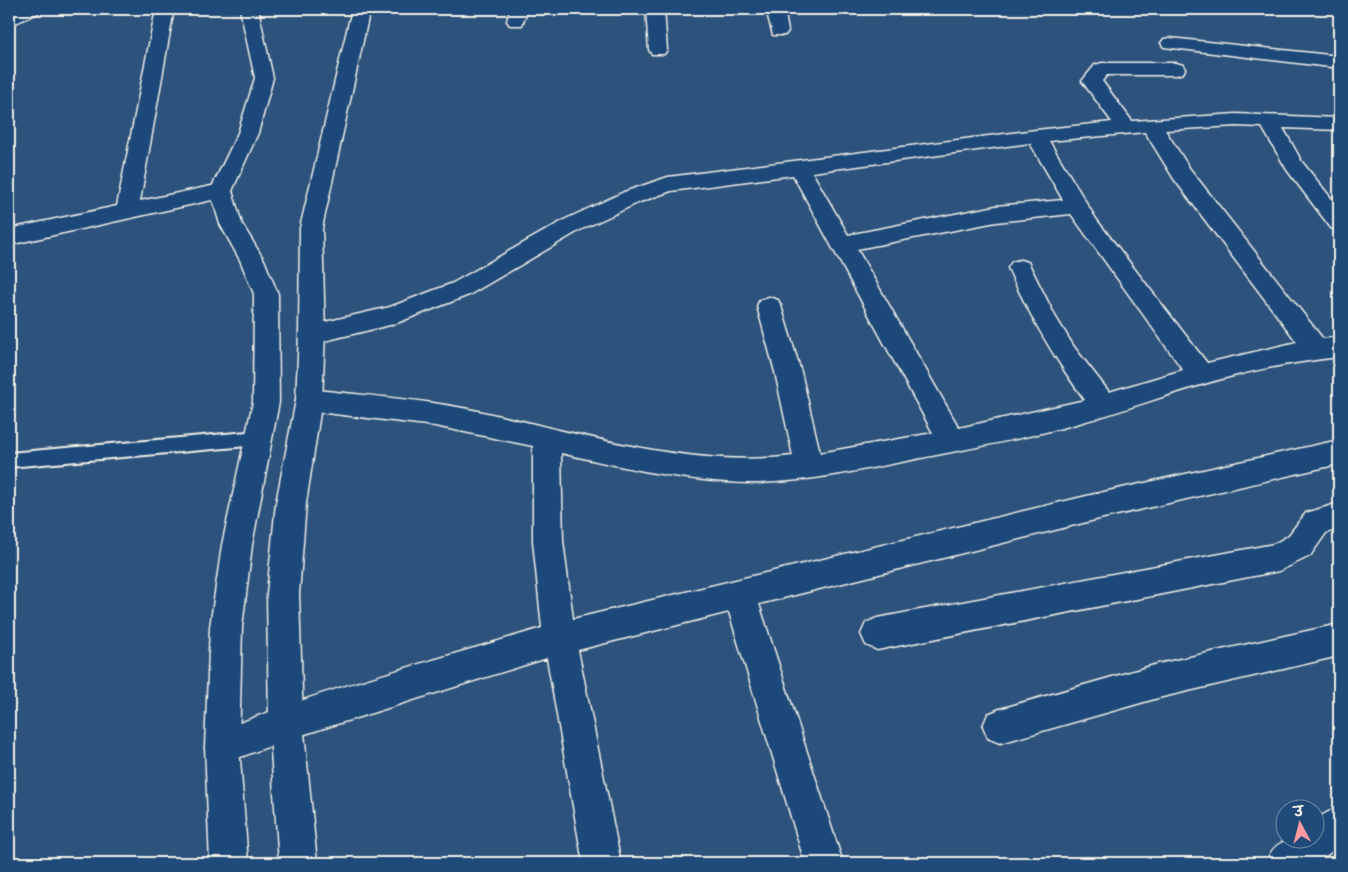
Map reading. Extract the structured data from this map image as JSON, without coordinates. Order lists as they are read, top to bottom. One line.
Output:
{"north":"top"}
